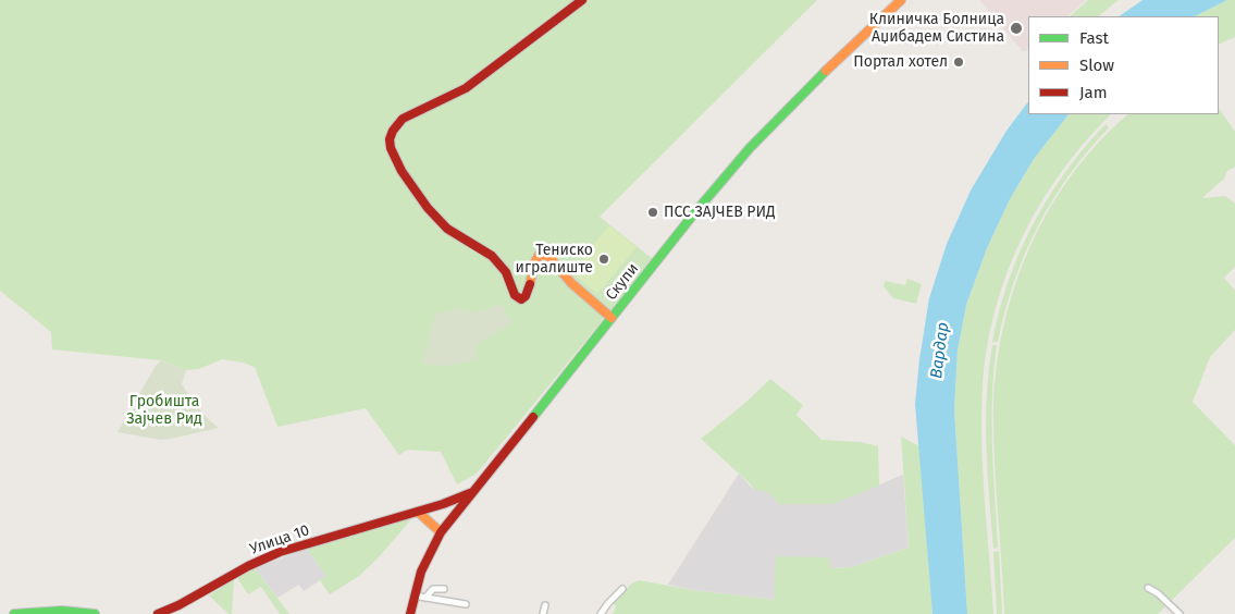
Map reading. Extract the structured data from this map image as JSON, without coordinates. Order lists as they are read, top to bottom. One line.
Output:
{"streets":{"street":["Скупи","Улица 10"]},"crossings":[["Скупи","Улица 10"]],"water":["Вардар"],"parks":["Гробишта Зајчев Рид"],"places":["Клиничка Болница Аџибадем Систина","Портал хотел","ПСС ЗАЈЧЕВ РИД","Тениско игралиште"],"legend":["Fast","Slow","Jam"]}
